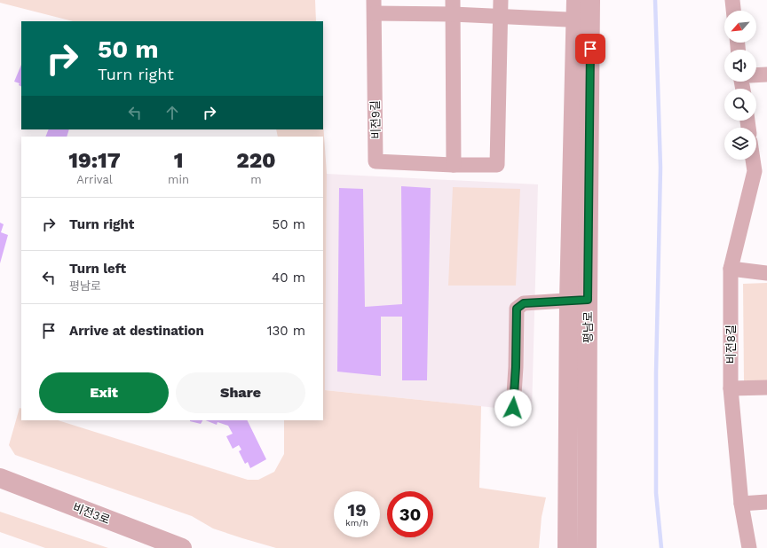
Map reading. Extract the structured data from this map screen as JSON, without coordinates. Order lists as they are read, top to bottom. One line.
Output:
{"streets":{"street":["비전9길","평남로","비전8길","비전3로"]},"north":"bottom left","page":{"turn":["50 m","Turn right"],"eta":["19:17","Arrival","1","min","220","m"],"list":[{"name":"Turn right","value":"50 m"},{"name":"Turn left","note":"평남로","value":"40 m"},{"name":"Arrive at destination","value":"130 m"}],"buttons":["Exit","Share"],"speed":"19 km/h","limit":"30"}}
